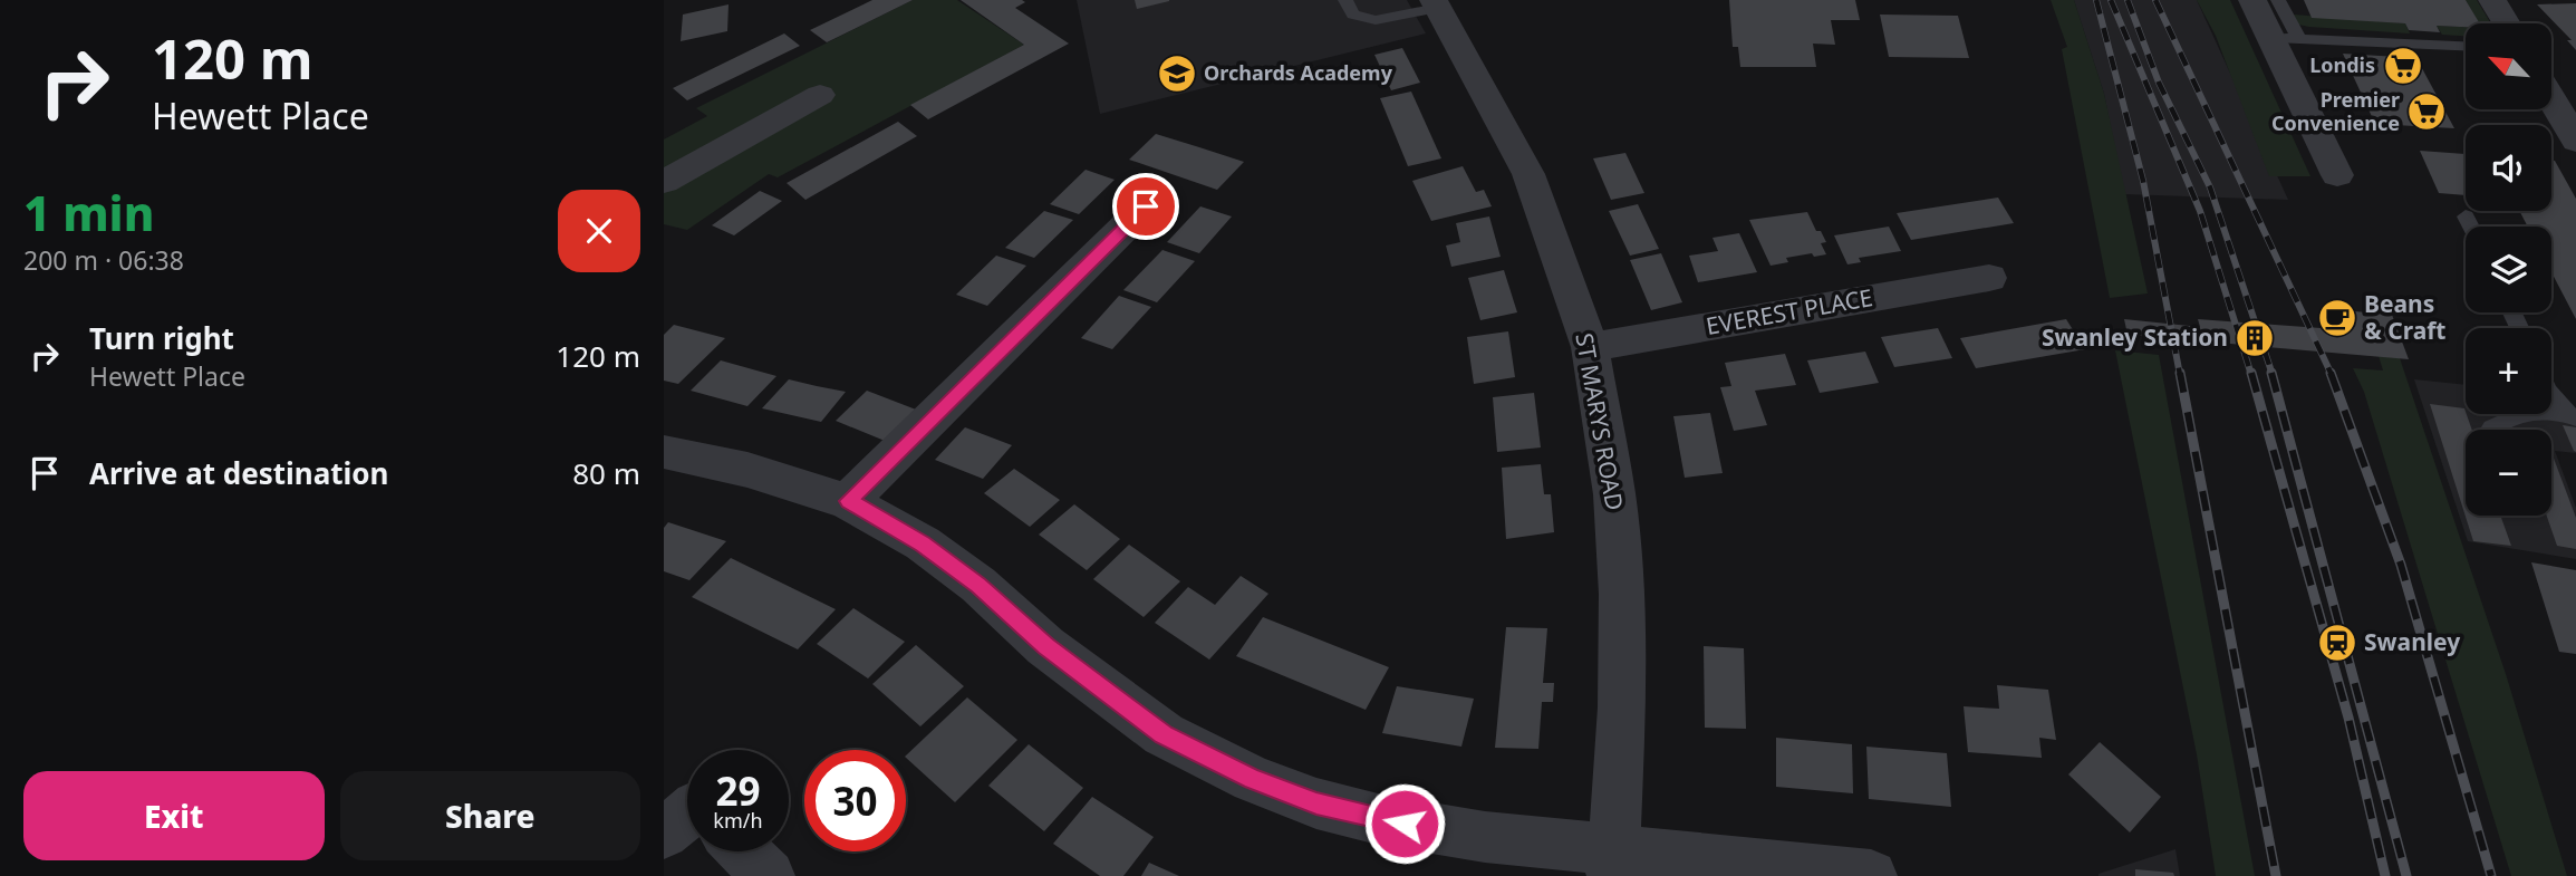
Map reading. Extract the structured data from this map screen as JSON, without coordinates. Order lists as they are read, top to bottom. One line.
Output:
{"streets":{"street":["EVEREST PLACE","ST MARYS ROAD"]},"crossings":[["EVEREST PLACE","ST MARYS ROAD"]],"places":{"supermarket":["Londis","Premier Convenience"],"school or university":["Orchards Academy"],"cafe":["Beans & Craft"],"building":["Swanley Station"],"station":["Swanley"]},"north":"top left","page":{"turn":["120 m","Hewett Place"],"map_buttons":["+","−"],"heading":["1 min","200 m · 06:38"],"list":[{"name":"Turn right","note":"Hewett Place","value":"120 m"},{"name":"Arrive at destination","value":"80 m"}],"speed":"29 km/h","limit":"30","buttons":["Exit","Share"]}}
